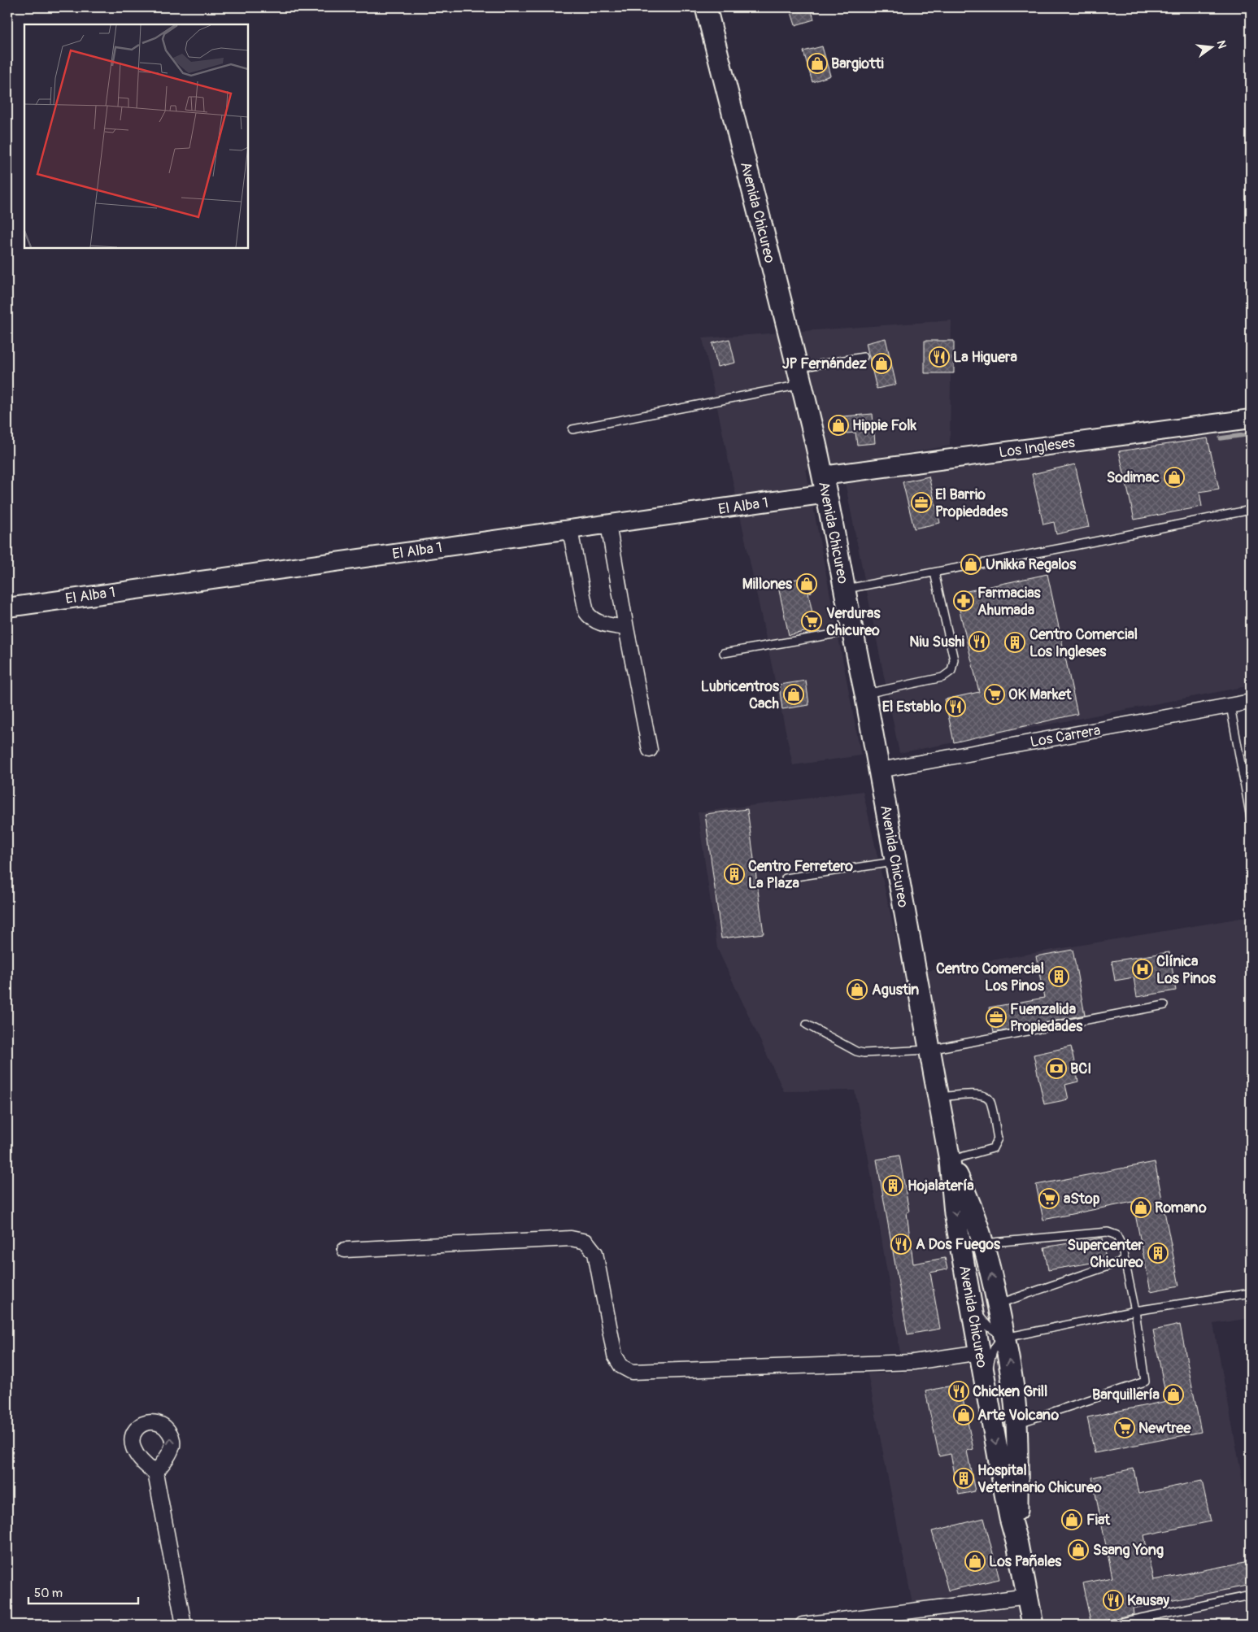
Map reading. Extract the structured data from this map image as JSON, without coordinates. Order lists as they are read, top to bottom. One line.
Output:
{"streets":{"main road":["Avenida Chicureo"],"street":["Los Ingleses","El Alba 1","Los Carrera"]},"crossings":[["Avenida Chicureo","Los Ingleses"],["Avenida Chicureo","El Alba 1"],["Avenida Chicureo","Los Carrera"],["Los Ingleses","El Alba 1"]],"places":{"shop":["Bargiotti","JP Fernández","Hippie Folk","Sodimac","Unikka Regalos","Millones","Lubricentros Cach","Agustin","Romano","Barquillería","Arte Volcano","Fiat","Ssang Yong","Los Pañales"],"restaurant":["La Higuera","Niu Sushi","El Establo","A Dos Fuegos","Chicken Grill","Kausay"],"office":["El Barrio Propiedades","Fuenzalida Propiedades"],"pharmacy":["Farmacias Ahumada"],"supermarket":["Verduras Chicureo","OK Market","aStop","Newtree"],"building":["Centro Comercial Los Ingleses","Centro Ferretero La Plaza","Centro Comercial Los Pinos","Hojalatería","Supercenter Chicureo","Hospital Veterinario Chicureo"],"hospital":["Clínica Los Pinos"],"bank":["BCI"]},"scale_bar":"50 m","north":"right"}
